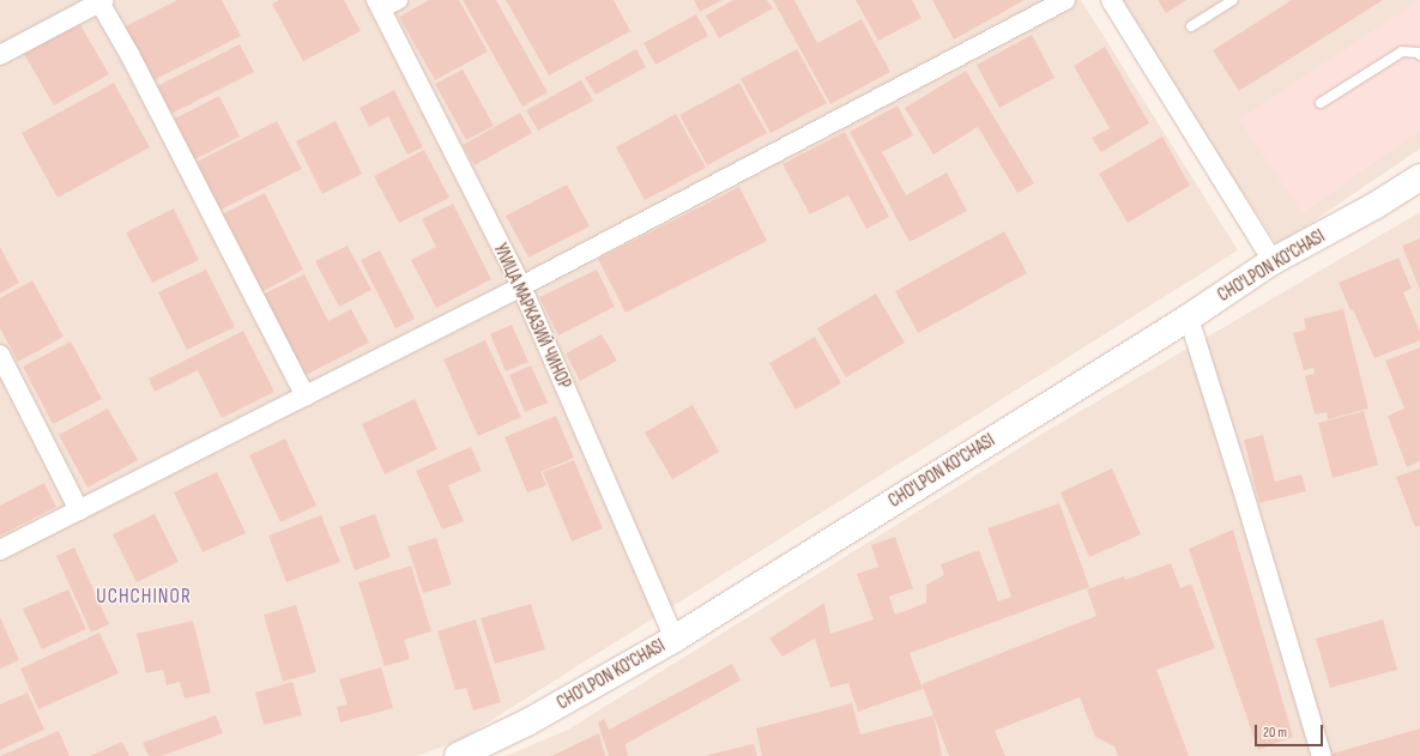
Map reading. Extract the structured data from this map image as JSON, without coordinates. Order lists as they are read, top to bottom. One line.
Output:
{"streets":{"main road":["CHO'LPON KO'CHASI"],"street":["УЛИЦА МАРКАЗИЙ ЧИНОР"]},"crossings":[["CHO'LPON KO'CHASI","УЛИЦА МАРКАЗИЙ ЧИНОР"]],"districts":["UCHCHINOR"],"scale_bar":"20 m"}
